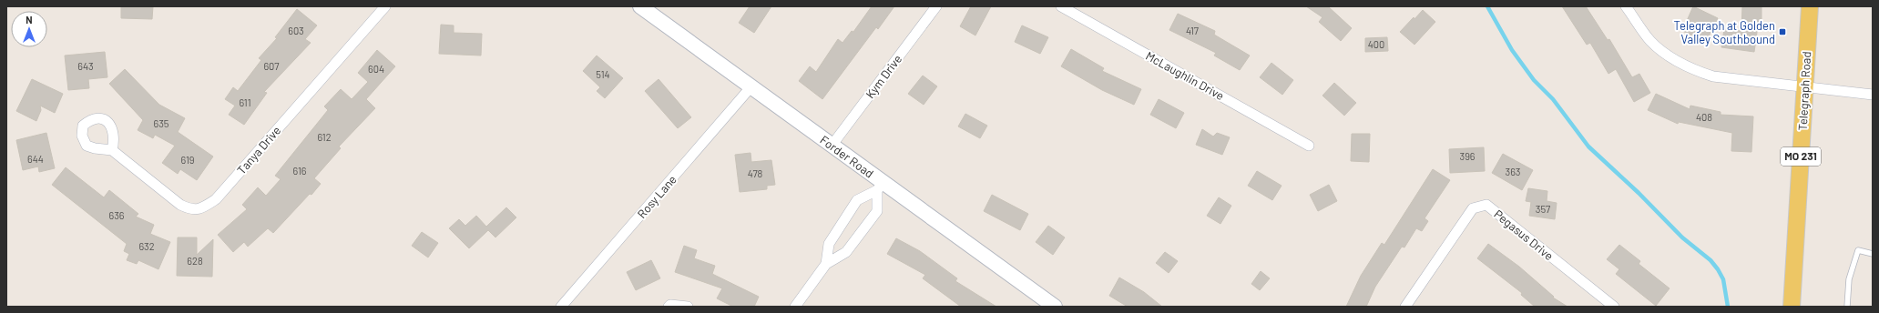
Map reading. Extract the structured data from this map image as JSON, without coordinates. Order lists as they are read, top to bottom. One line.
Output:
{"streets":{"main road":["Telegraph Road","Forder Road","MO 231"],"street":["McLaughlin Drive","Kym Drive","Tanya Drive","Rosy Lane","Pegasus Drive"]},"crossings":[["Kym Drive","Forder Road"],["Forder Road","Rosy Lane"]],"places":{"transit":["Telegraph at Golden Valley Southbound"]},"house_numbers":["603","417","400","643","607","604","514","611","408","635","612","396","644","619","616","363","478","357","636","632","628"],"north":"top"}
